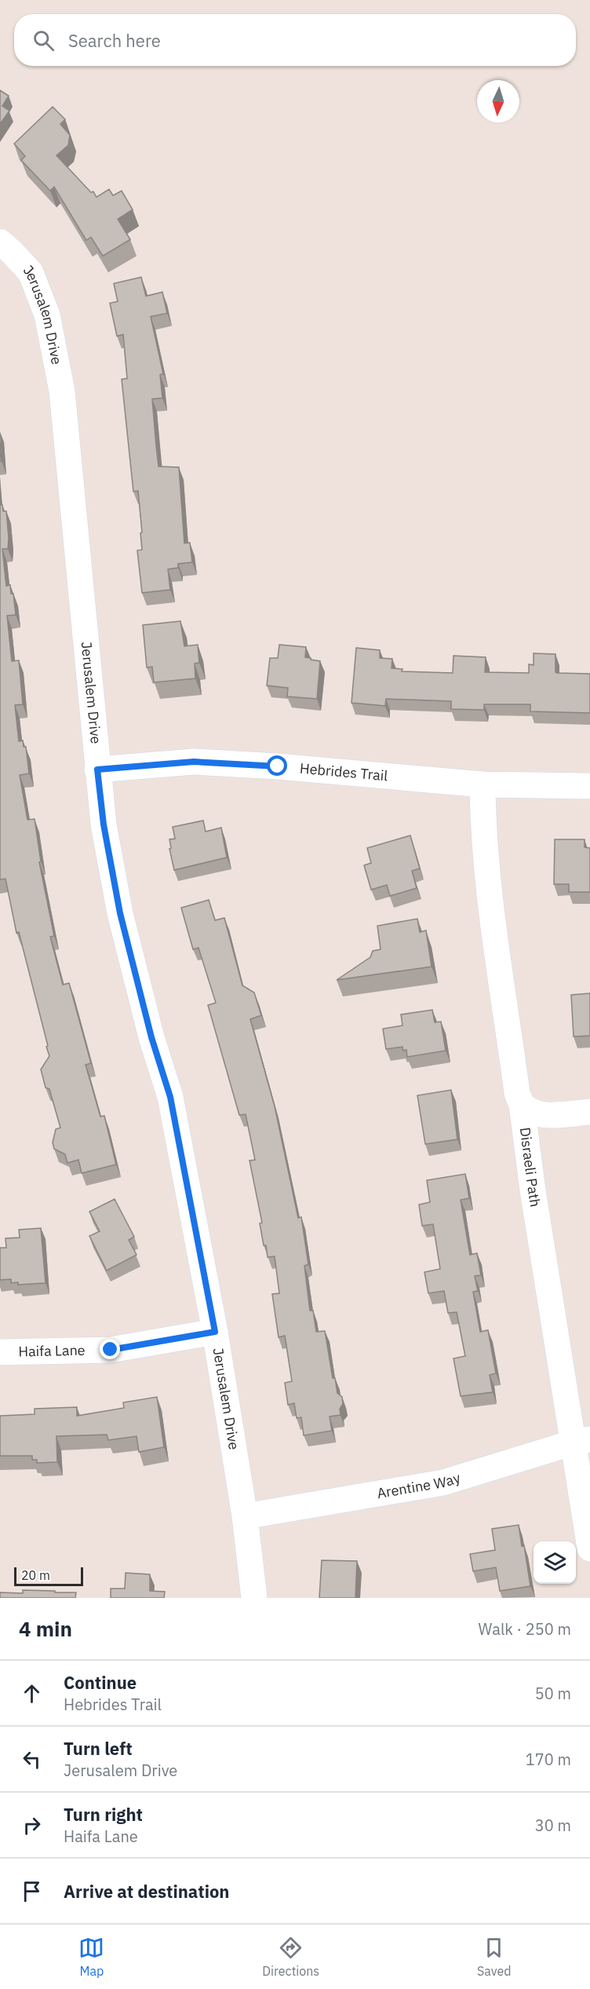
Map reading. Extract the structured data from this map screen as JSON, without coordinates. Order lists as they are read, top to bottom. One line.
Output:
{"streets":{"street":["Jerusalem Drive","Hebrides Trail","Disraeli Path","Haifa Lane","Arentine Way"]},"crossings":[["Jerusalem Drive","Hebrides Trail"],["Jerusalem Drive","Haifa Lane"],["Jerusalem Drive","Arentine Way"],["Hebrides Trail","Disraeli Path"],["Disraeli Path","Arentine Way"]],"scale_bar":"20 m","north":"bottom","page":{"search":"Search here","scale":"20 m","heading":["4 min","Walk · 250 m"],"list":[["Continue","Hebrides Trail","50 m"],["Turn left","Jerusalem Drive","170 m"],["Turn right","Haifa Lane","30 m"],"Arrive at destination"],"nav":["Map","Directions","Saved"]}}
